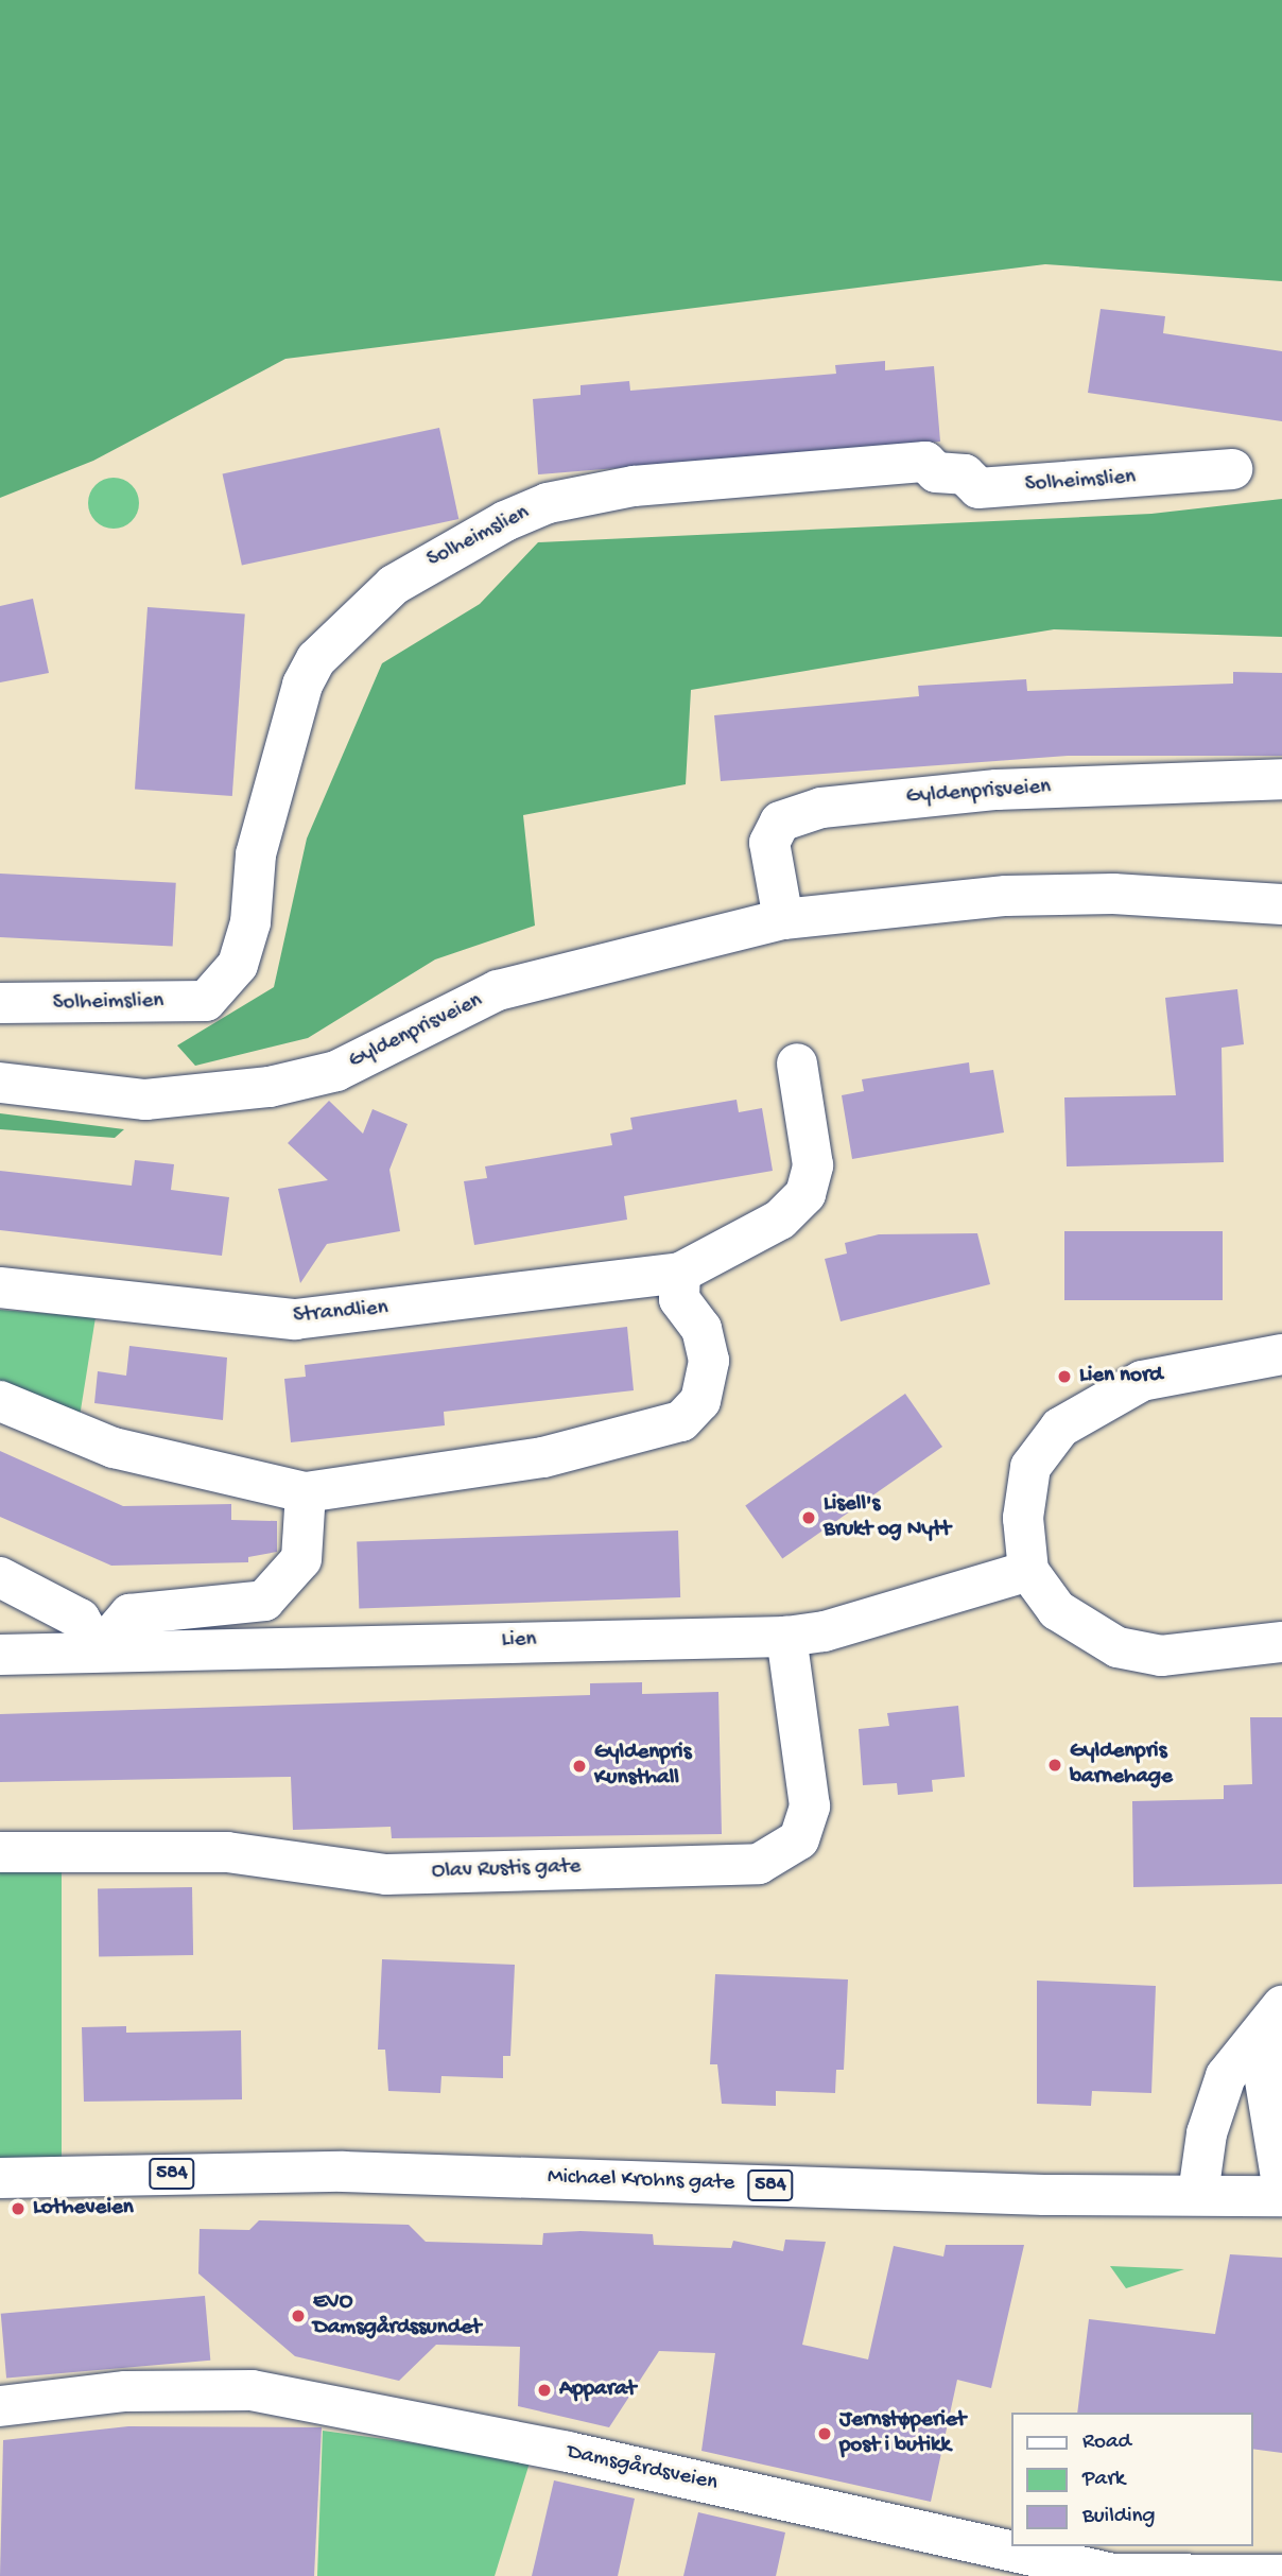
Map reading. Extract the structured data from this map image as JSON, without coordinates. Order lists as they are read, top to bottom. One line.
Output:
{"streets":{"street":["Solheimslien","Gyldenprisveien","Strandlien","Lien","Olav Rustis gate","584","Michael Krohns gate","Damsgårdsveien"]},"crossings":[["Lien","Olav Rustis gate"]],"places":["Lien nord","Lisell's Brukt og Nytt","Gyldenpris barnehage","Gyldenpris Kunsthall","Lotheveien","EVO Damsgårdssundet","Apparat","Jernstøperiet post i butikk"],"legend":["Road","Park","Building"]}
